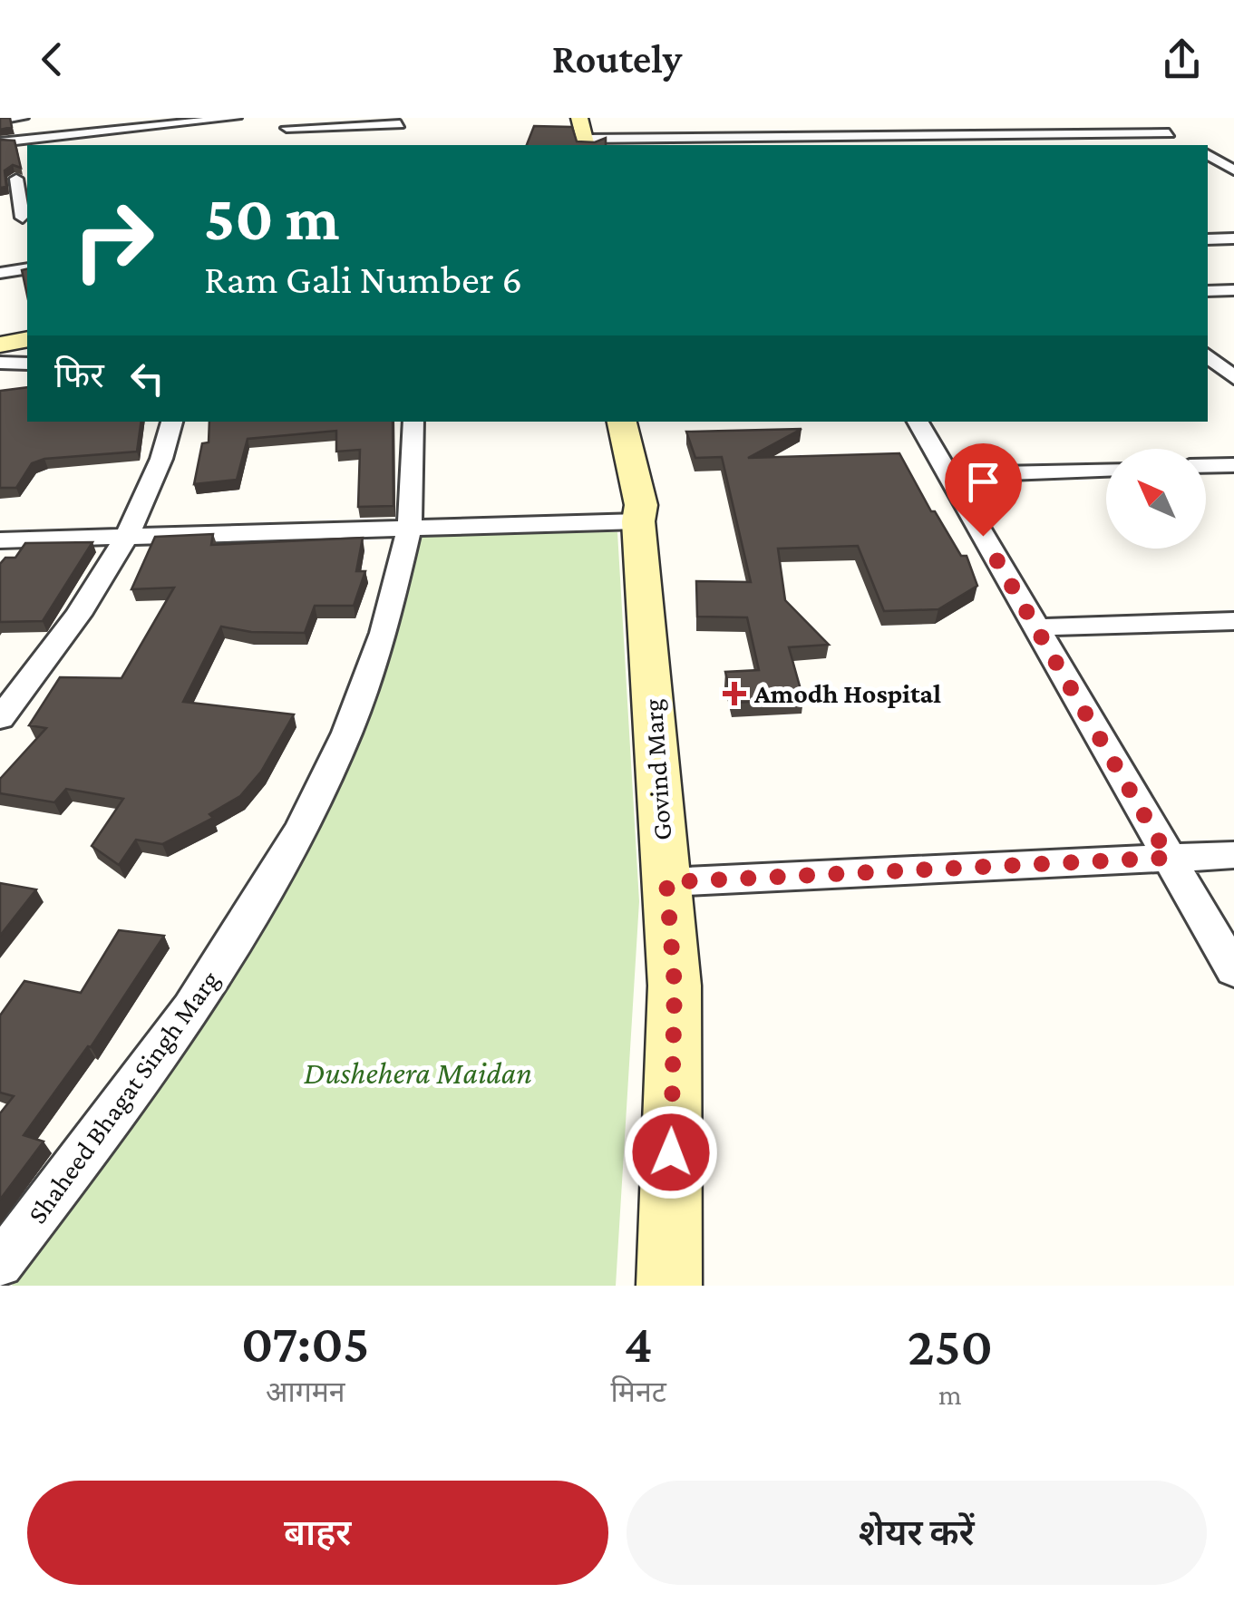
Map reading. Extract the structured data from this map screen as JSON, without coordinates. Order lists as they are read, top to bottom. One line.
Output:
{"streets":{"street":["Govind Marg","Shaheed Bhagat Singh Marg"]},"parks":["Dushehera Maidan"],"places":{"health":["Amodh Hospital"]},"north":"top left","page":{"header":"Routely","turn":["50 m","Ram Gali Number 6"],"then":"फिर","eta":["07:05","आगमन","4","मिनट","250","m"],"buttons":["बाहर","शेयर करें"]}}
